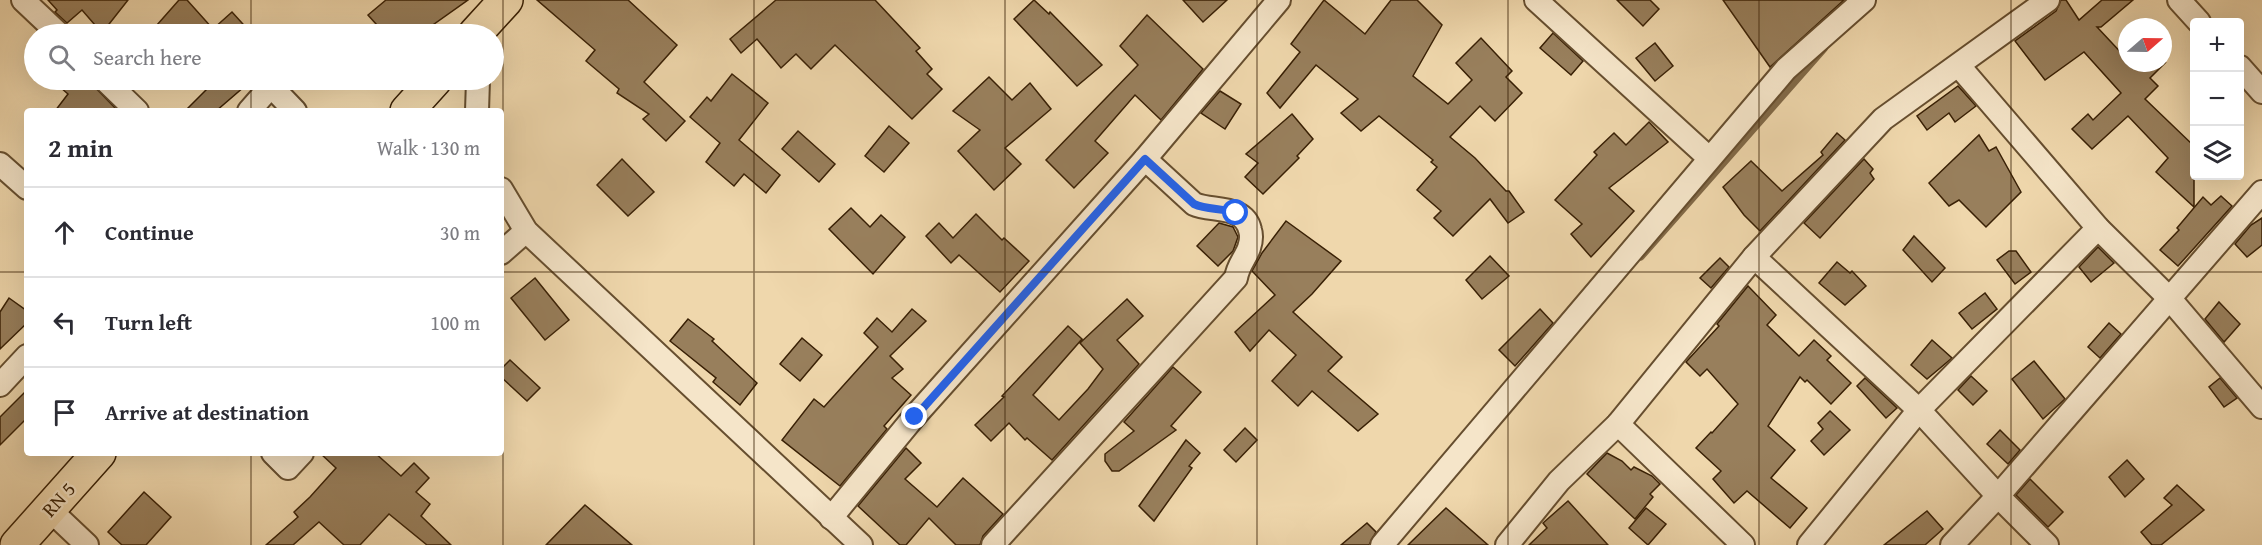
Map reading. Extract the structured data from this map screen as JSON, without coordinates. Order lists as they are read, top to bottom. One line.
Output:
{"streets":{"main road":["RN 5"]},"north":"right","page":{"map_buttons":["+","−"],"search":"Search here","heading":["2 min","Walk · 130 m"],"list":[["Continue","30 m"],["Turn left","100 m"],"Arrive at destination"]}}
